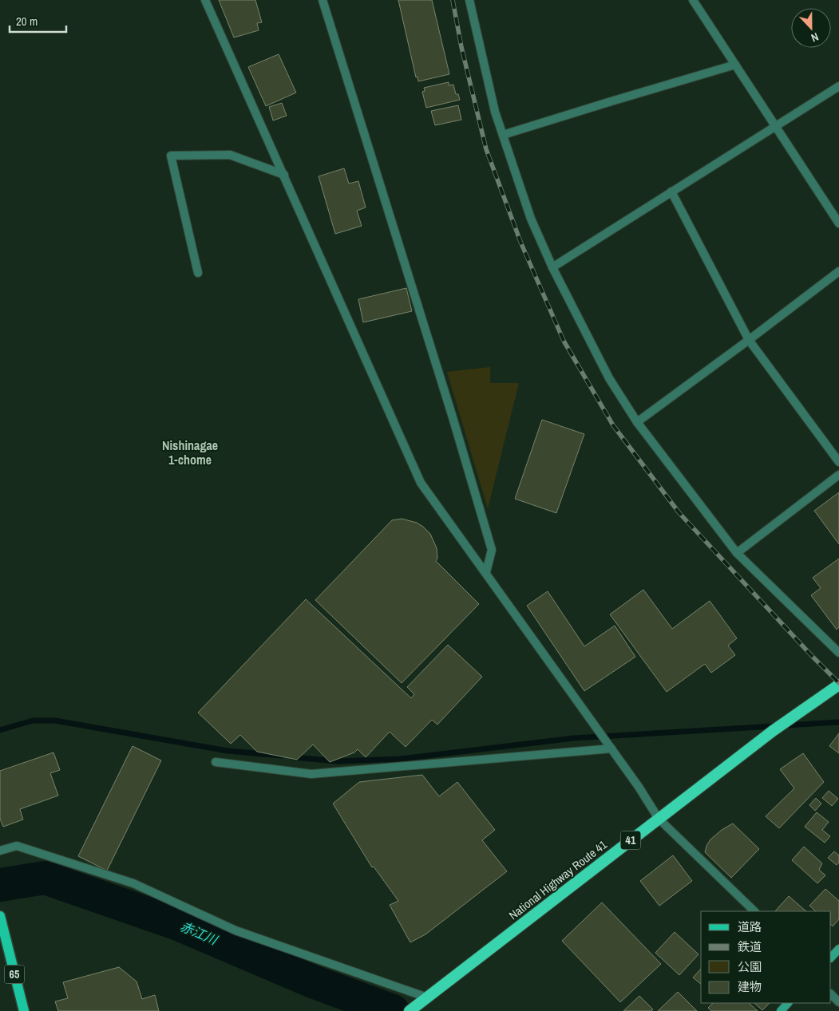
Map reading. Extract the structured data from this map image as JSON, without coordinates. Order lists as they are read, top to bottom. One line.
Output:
{"streets":{"highway":["41","National Highway Route 41"],"main road":["65"]},"districts":["Nishinagae 1-chome"],"water":["赤江川"],"legend":["道路","鉄道","公園","建物"],"scale_bar":"20 m","north":"bottom"}
